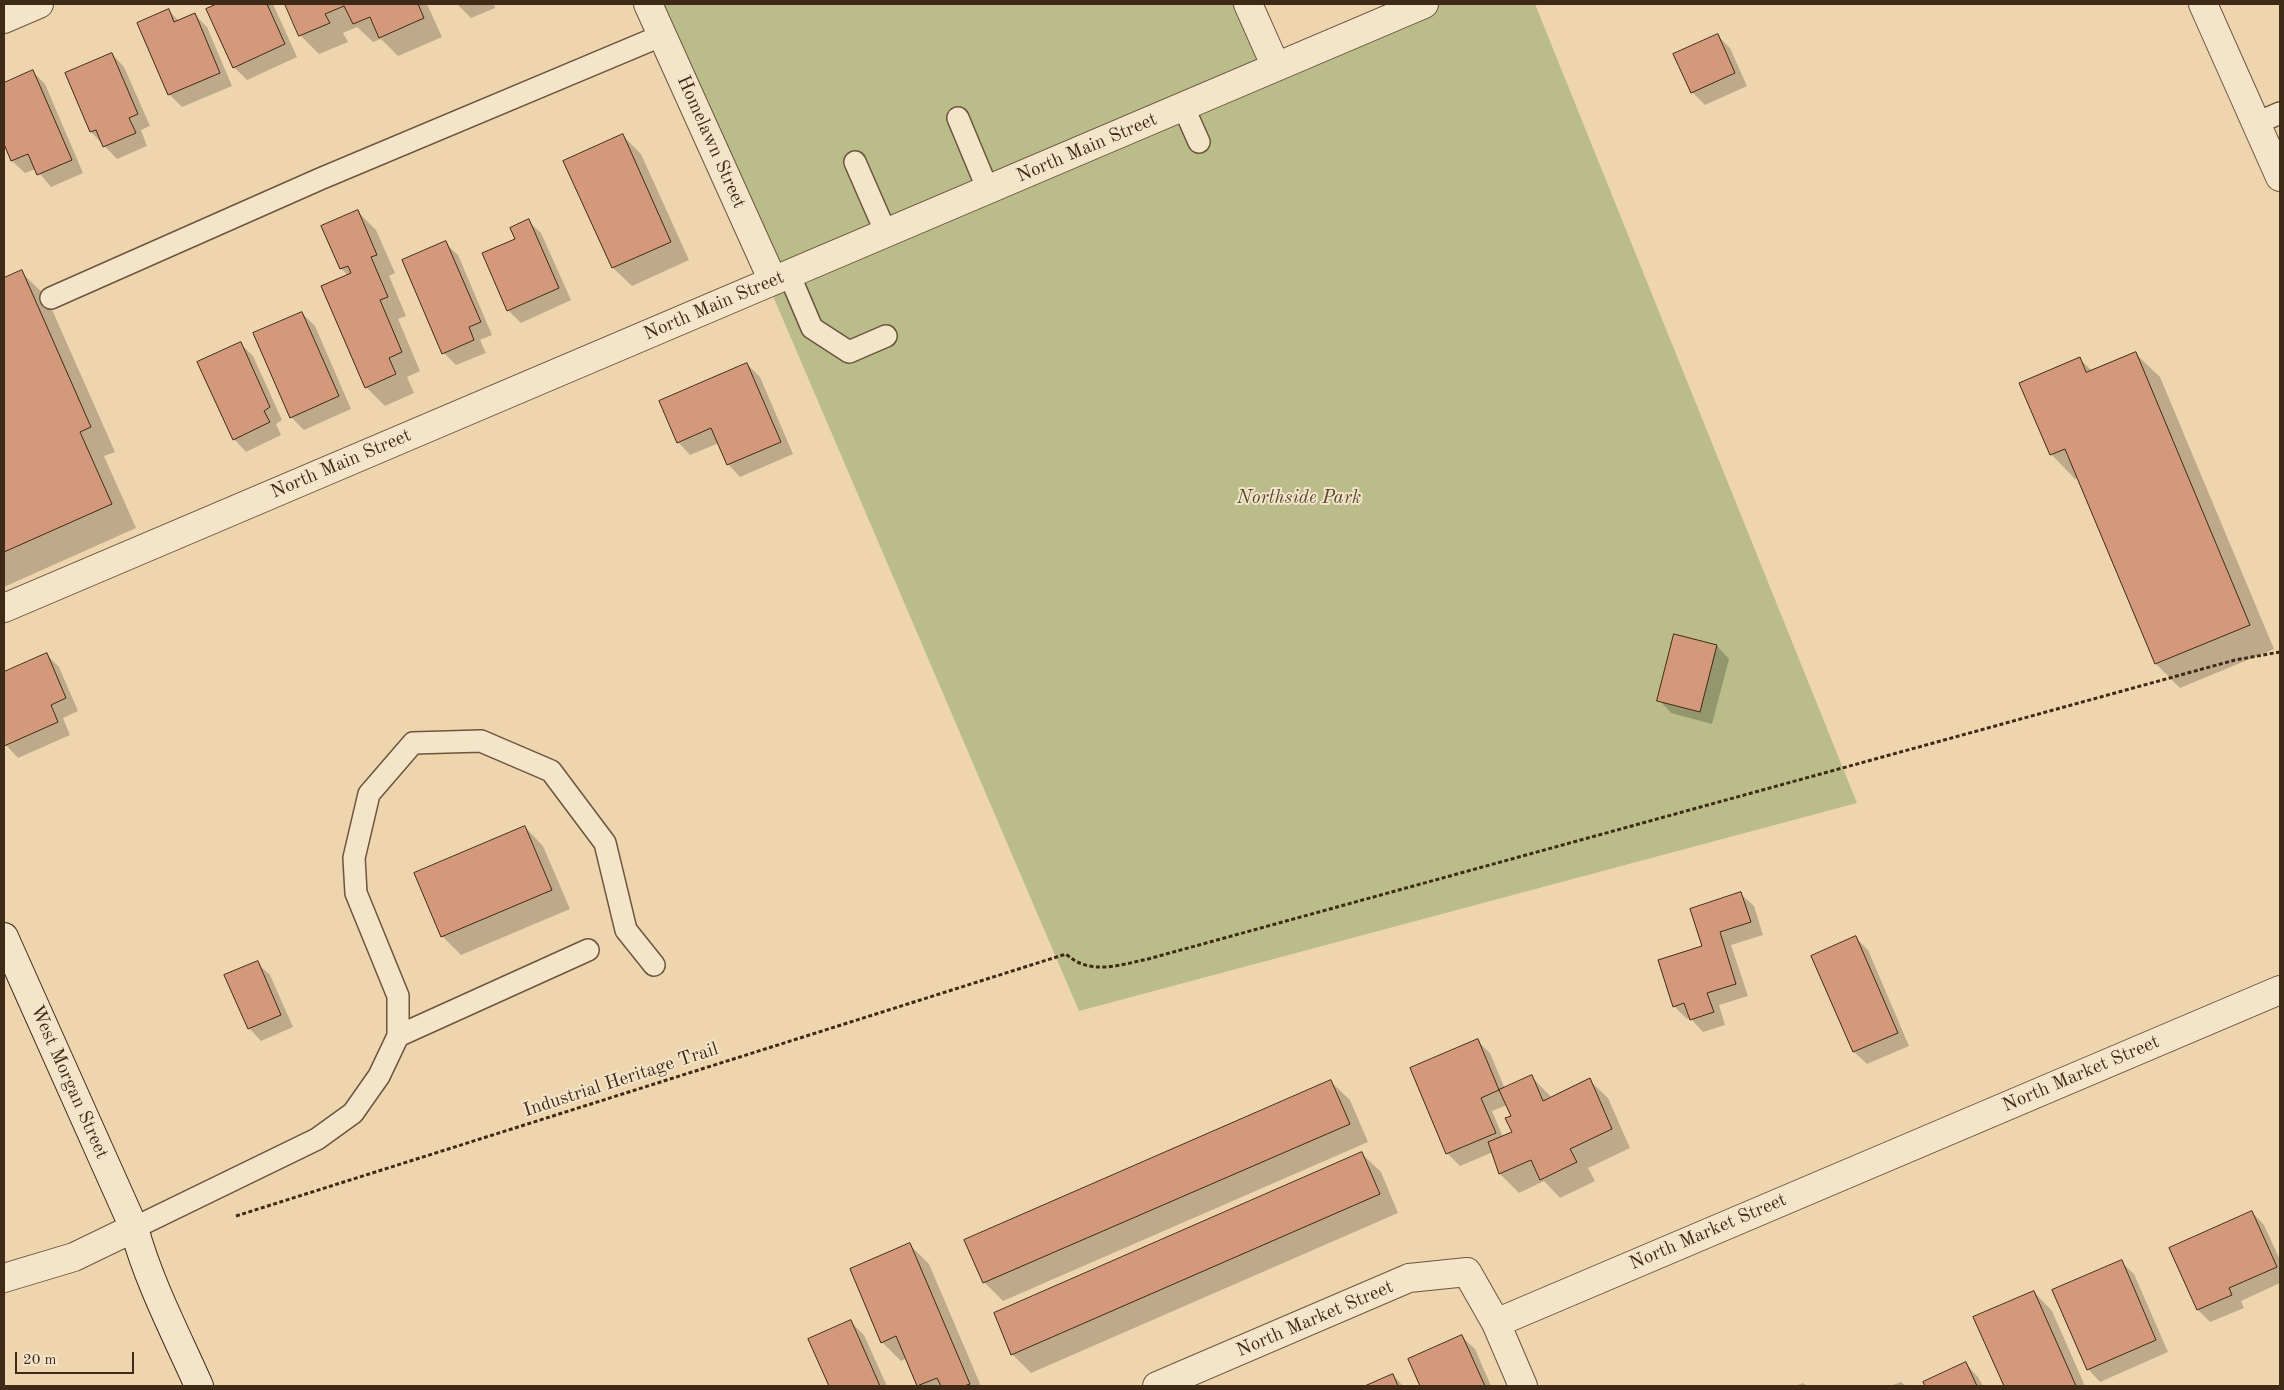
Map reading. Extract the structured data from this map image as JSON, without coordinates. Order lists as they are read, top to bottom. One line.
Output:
{"streets":{"street":["Homelawn Street","North Main Street","North Market Street","West Morgan Street"],"path":["Industrial Heritage Trail"]},"crossings":[["Homelawn Street","North Main Street"]],"parks":["Northside Park"],"scale_bar":"20 m"}
